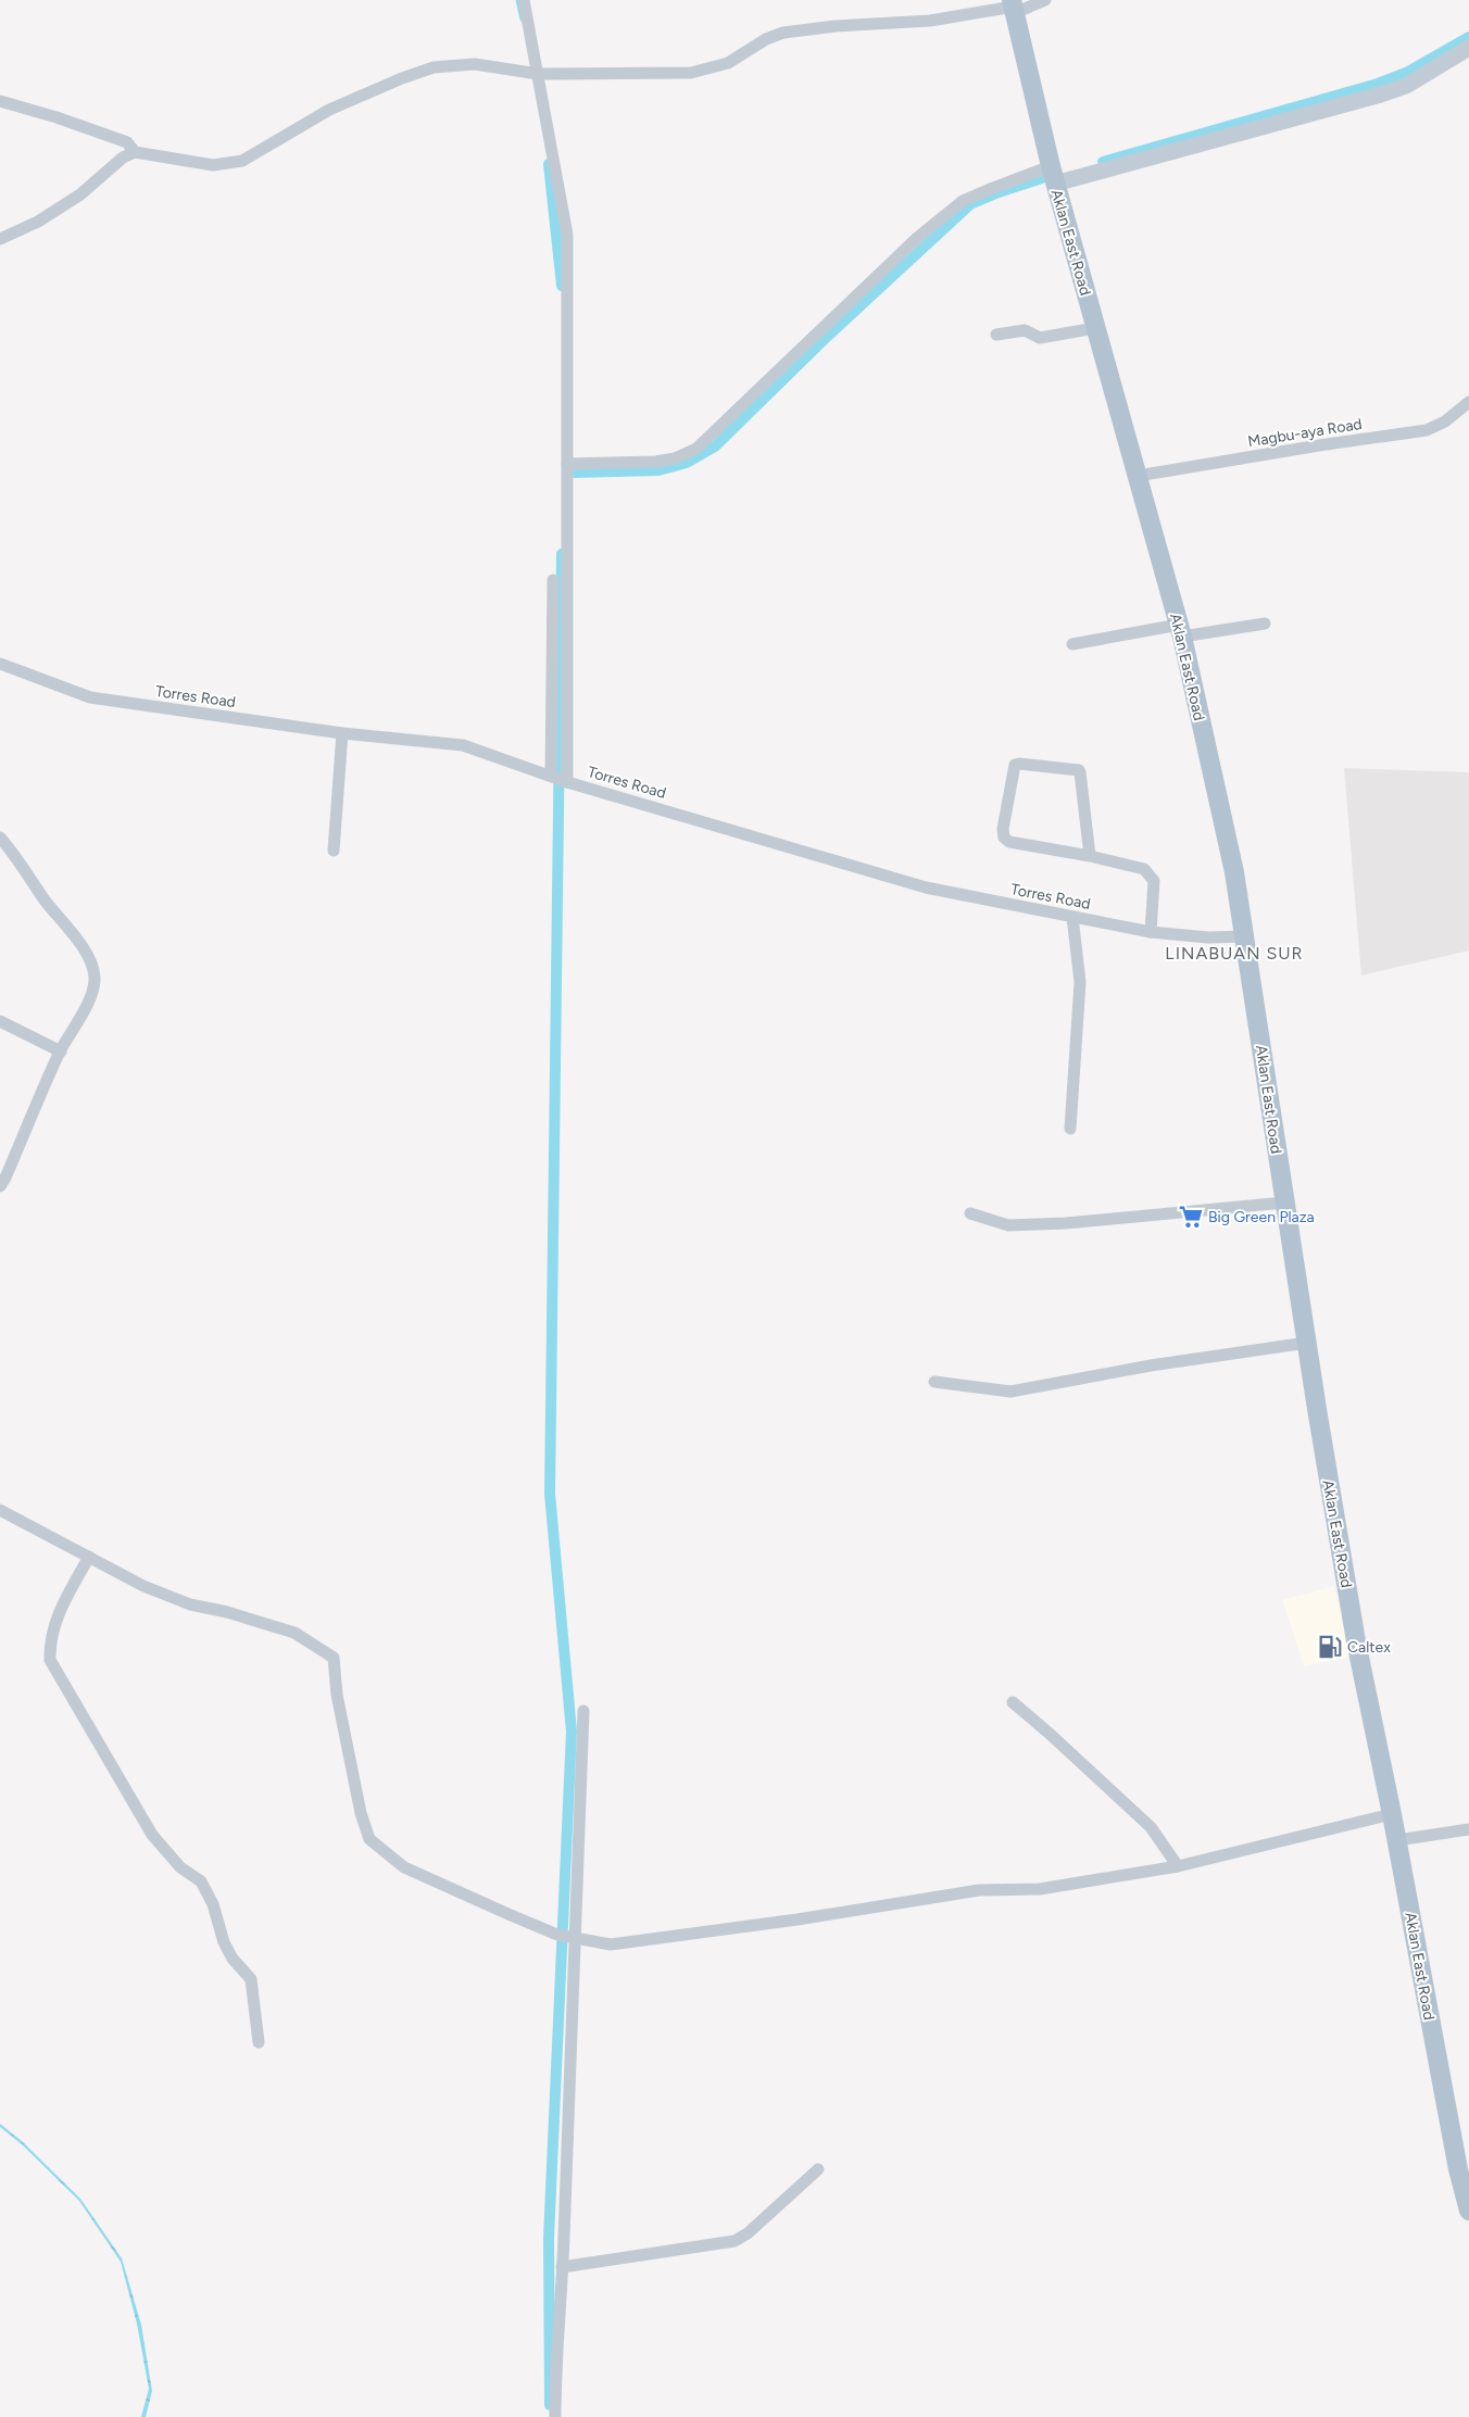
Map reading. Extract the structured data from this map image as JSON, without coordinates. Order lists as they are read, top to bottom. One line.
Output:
{"streets":{"main road":["Aklan East Road"],"street":["Magbu-aya Road","Torres Road"]},"crossings":[["Aklan East Road","Magbu-aya Road"],["Aklan East Road","Torres Road"]],"districts":["LINABUAN SUR"],"places":{"supermarket":["Big Green Plaza"],"fuel station":["Caltex"]}}
